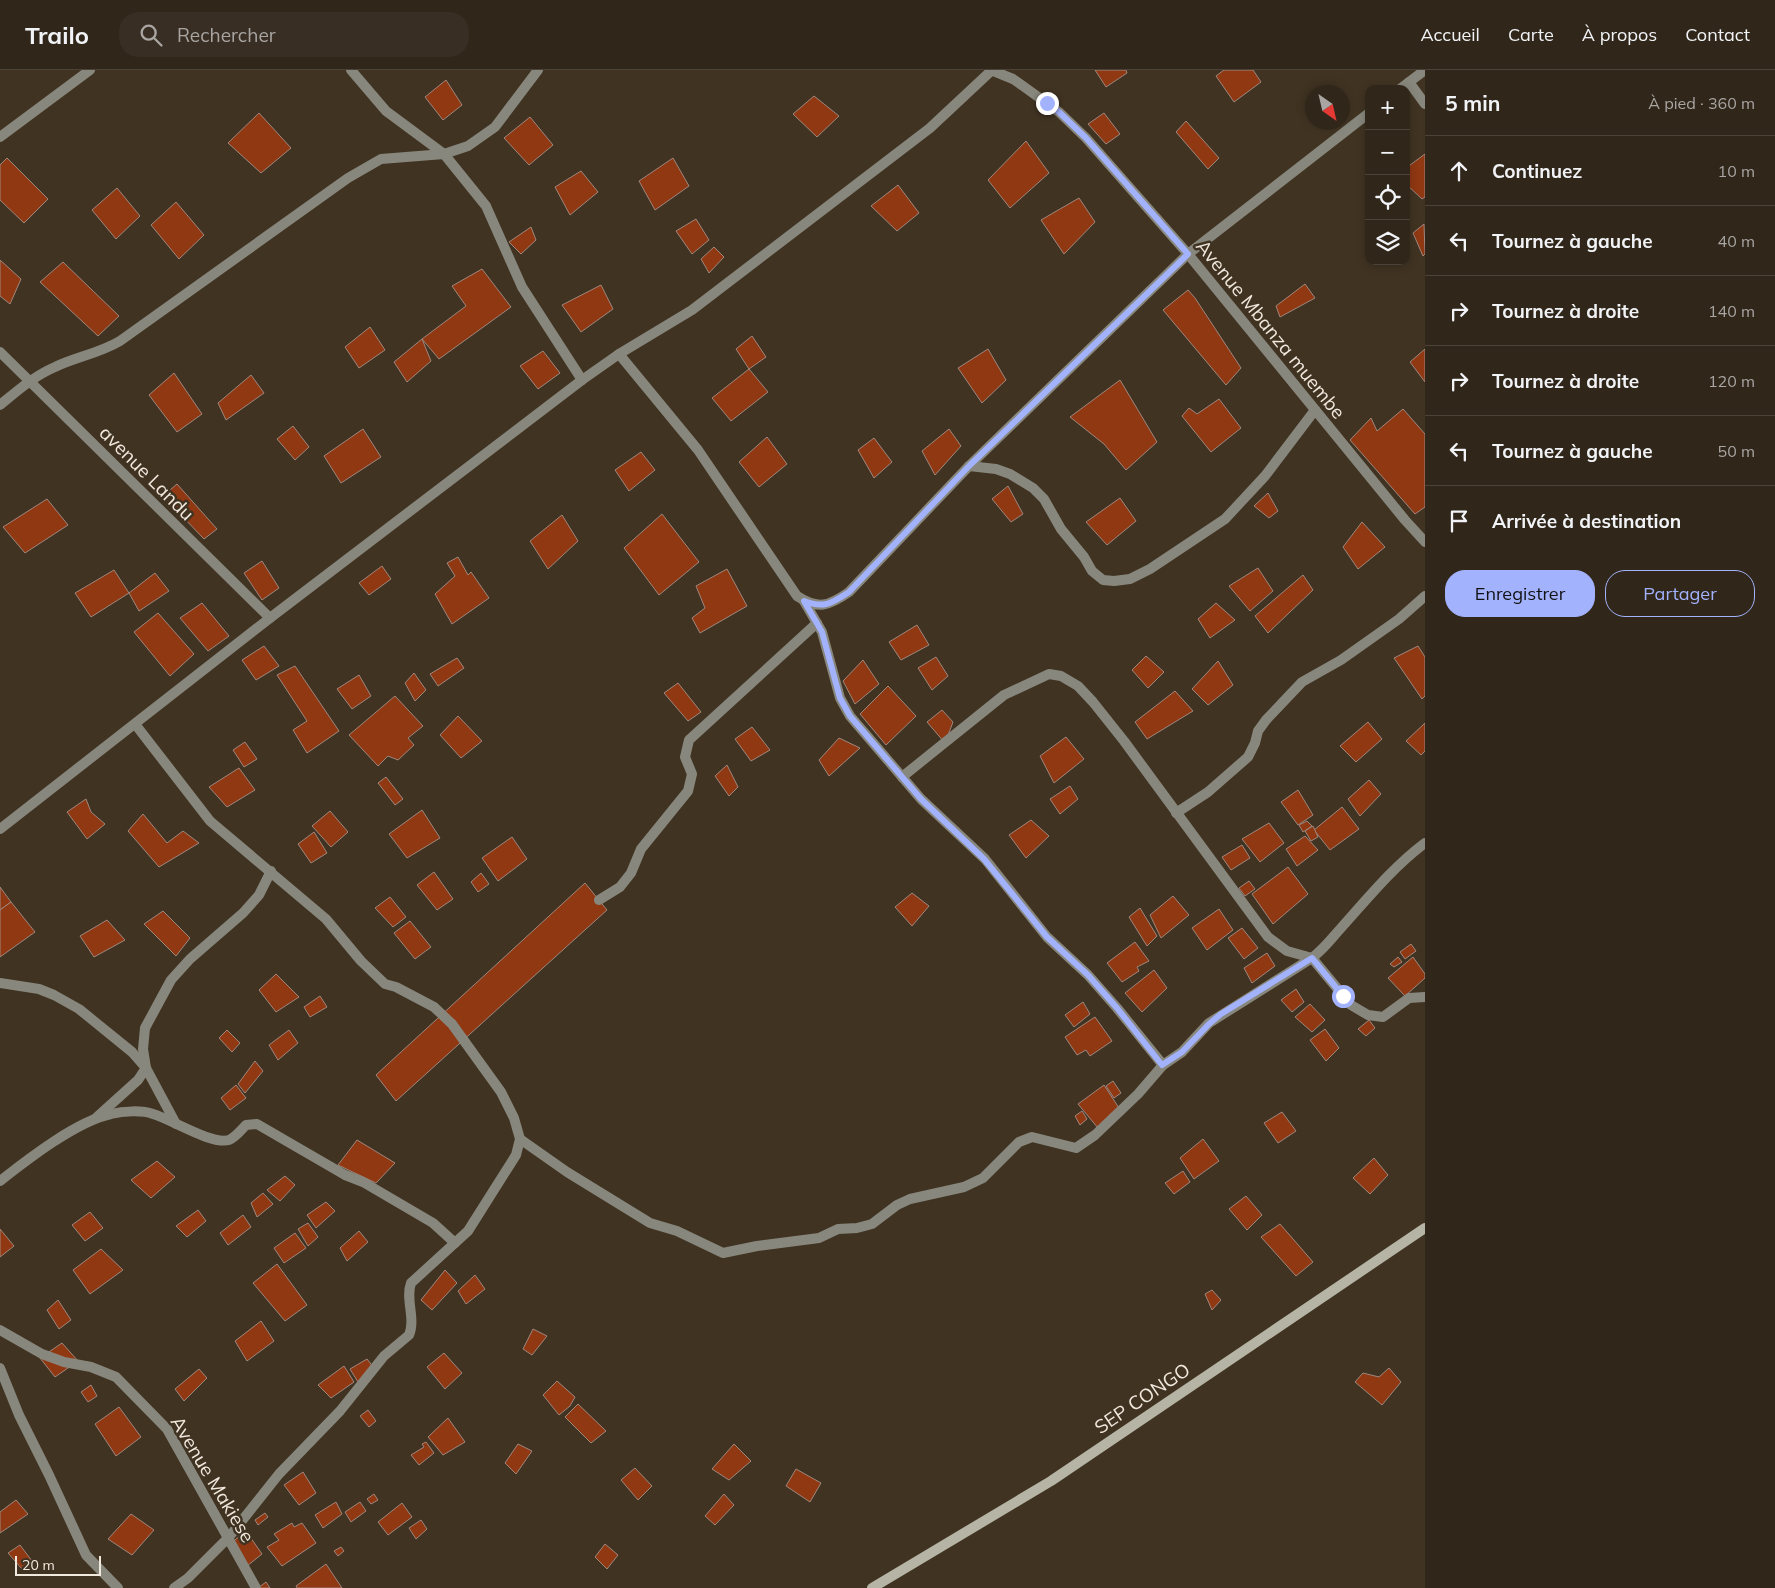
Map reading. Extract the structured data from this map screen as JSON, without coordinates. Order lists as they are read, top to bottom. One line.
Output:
{"streets":{"street":["Avenue Mbanza muembe","avenue Landu","SEP CONGO","Avenue Makiese"]},"scale_bar":"20 m","north":"bottom right","page":{"header":"Trailo","search":"Rechercher","nav":["Accueil","Carte","À propos","Contact"],"heading":["5 min","À pied · 360 m"],"map_buttons":["+","−"],"list":[["Continuez","10 m"],["Tournez à gauche","40 m"],["Tournez à droite","140 m"],["Tournez à droite","120 m"],["Tournez à gauche","50 m"],"Arrivée à destination"],"buttons":["Enregistrer","Partager"],"scale":"20 m"}}
